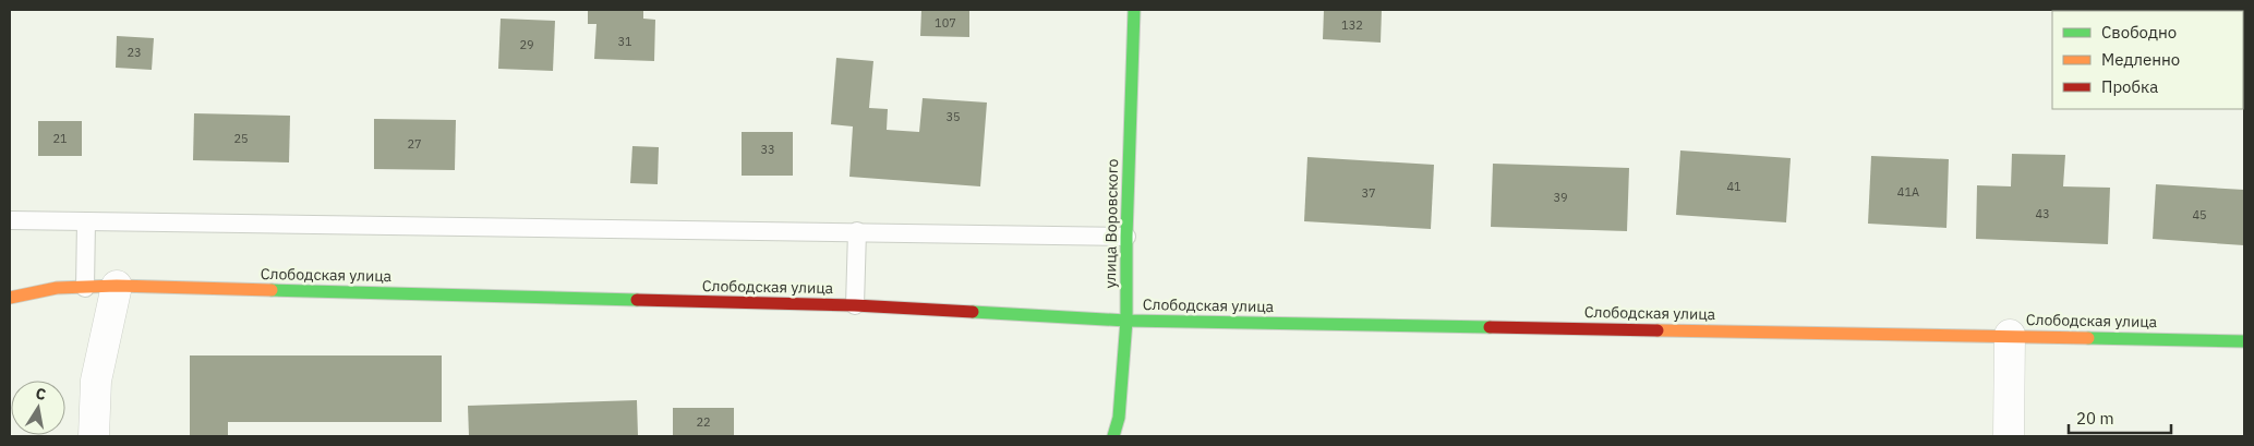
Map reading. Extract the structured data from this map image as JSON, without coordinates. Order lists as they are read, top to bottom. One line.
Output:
{"streets":{"street":["улица Воровского","Слободская улица"]},"crossings":[["улица Воровского","Слободская улица"]],"house_numbers":["107","132","31","29","23","35","21","25","27","33","41","41А","37","39","43","45","22"],"legend":["Свободно","Медленно","Пробка"],"scale_bar":"20 m","north":"top"}
